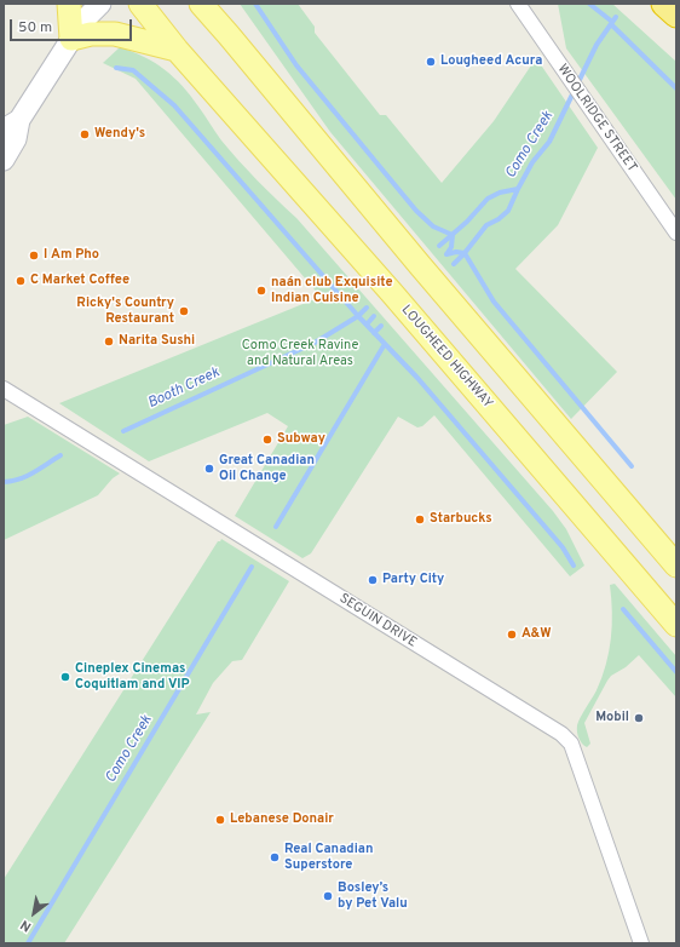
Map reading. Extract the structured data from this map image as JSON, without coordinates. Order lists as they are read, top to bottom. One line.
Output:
{"streets":{"main road":["LOUGHEED HIGHWAY"],"street":["WOOLRIDGE STREET","SEGUIN DRIVE"]},"water":["Como Creek","Booth Creek"],"parks":["Como Creek Ravine and Natural Areas"],"places":["Lougheed Acura","Wendy's","I Am Pho","C Market Coffee","naán club Exquisite Indian Cuisine","Ricky's Country Restaurant","Narita Sushi","Subway","Great Canadian Oil Change","Starbucks","Party City","A&W","Cineplex Cinemas Coquitlam and VIP","Mobil","Lebanese Donair","Real Canadian Superstore","Bosley’s by Pet Valu"],"scale_bar":"50 m","north":"bottom left"}
